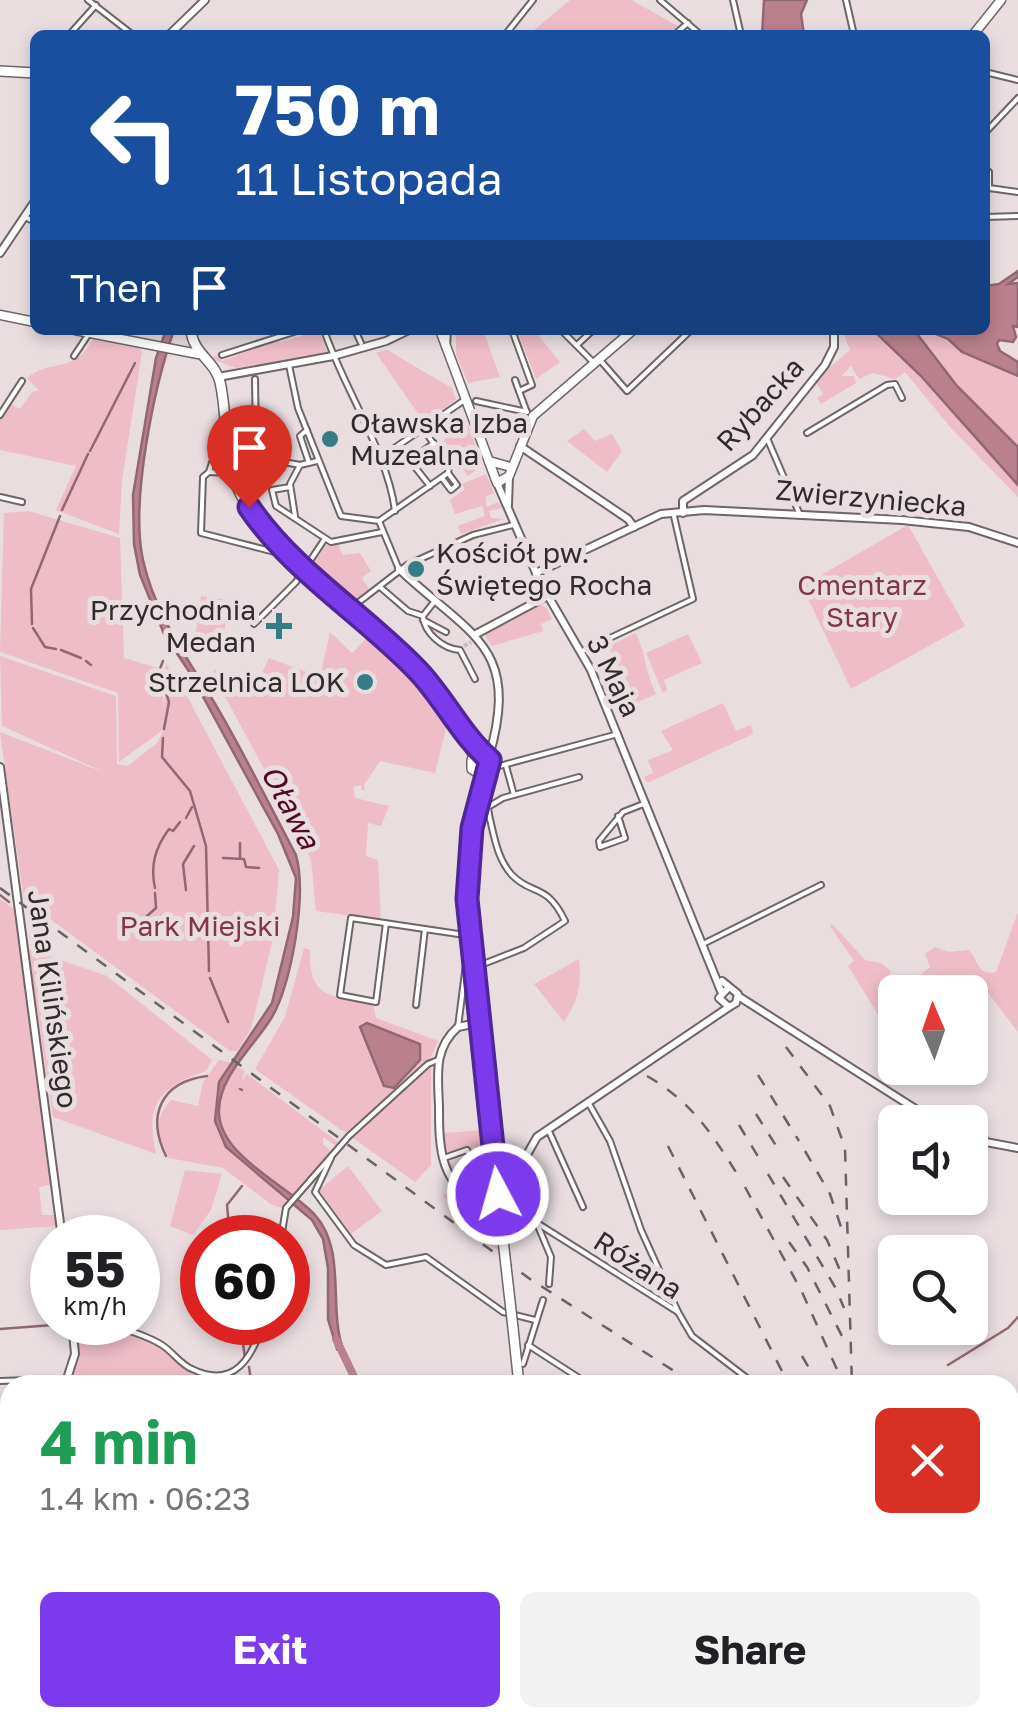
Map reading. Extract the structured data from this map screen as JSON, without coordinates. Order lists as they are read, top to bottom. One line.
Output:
{"streets":{"main road":["3 Maja"],"street":["Rybacka","Zwierzyniecka","Jana Kilińskiego","Różana"]},"crossings":[["Rybacka","Zwierzyniecka"],["Zwierzyniecka","3 Maja"]],"water":["Oława"],"parks":["Cmentarz Stary","Park Miejski"],"places":{"other":["Oławska Izba Muzealna","Kościół pw. Świętego Rocha","Strzelnica LOK"],"health":["Przychodnia Medan"]},"north":"top","page":{"turn":["750 m","11 Listopada"],"then":"Then","speed":"55 km/h","limit":"60","heading":["4 min","1.4 km · 06:23"],"buttons":["Exit","Share"]}}
